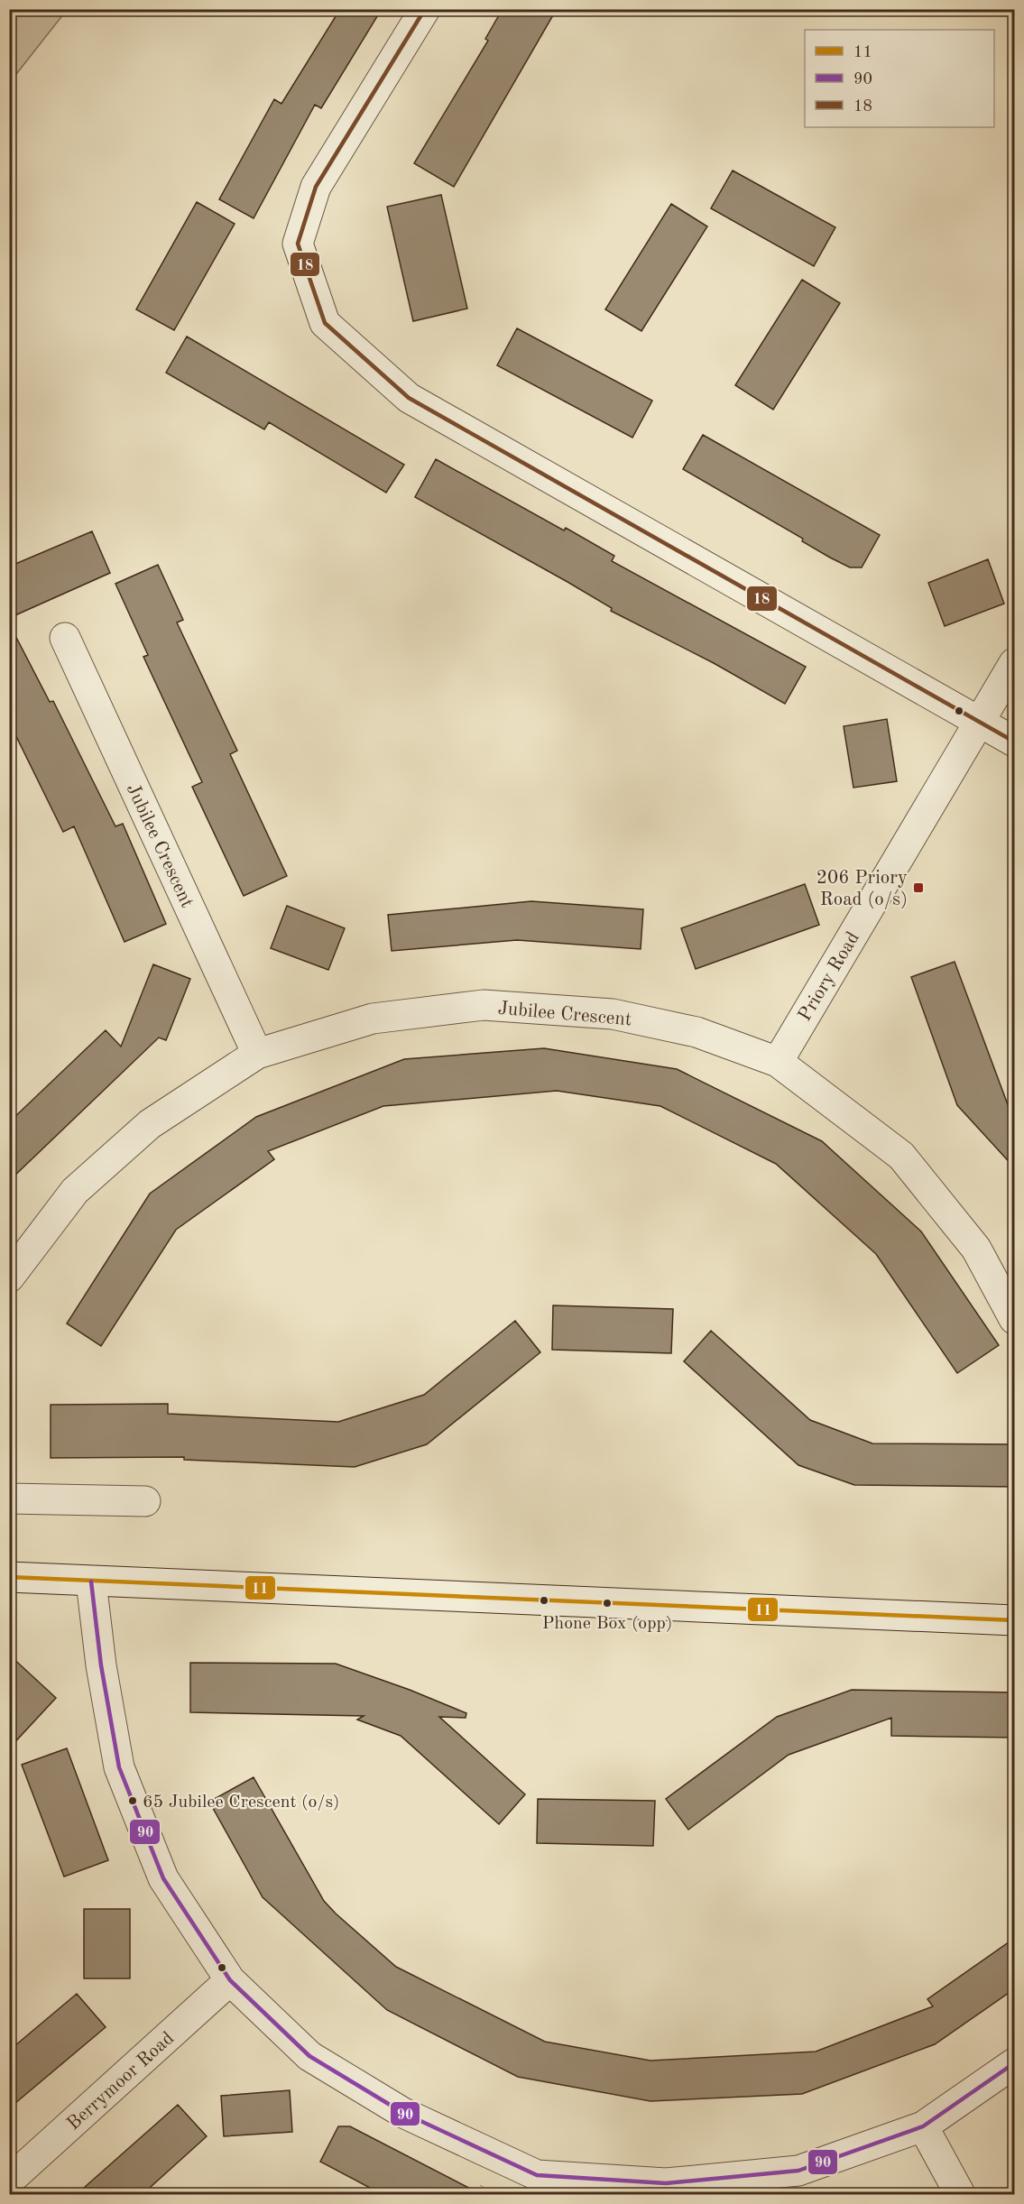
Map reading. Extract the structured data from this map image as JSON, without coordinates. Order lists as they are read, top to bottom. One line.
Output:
{"streets":{"street":["Jubilee Crescent","Priory Road","Berrymoor Road"]},"crossings":[["Jubilee Crescent","Priory Road"]],"places":{"transit":["206 Priory Road (o/s)"],"other":["Phone Box (opp)","65 Jubilee Crescent (o/s)"]},"lines":["transit line 18","transit line 11","transit line 90"],"legend":["11","90","18"]}
